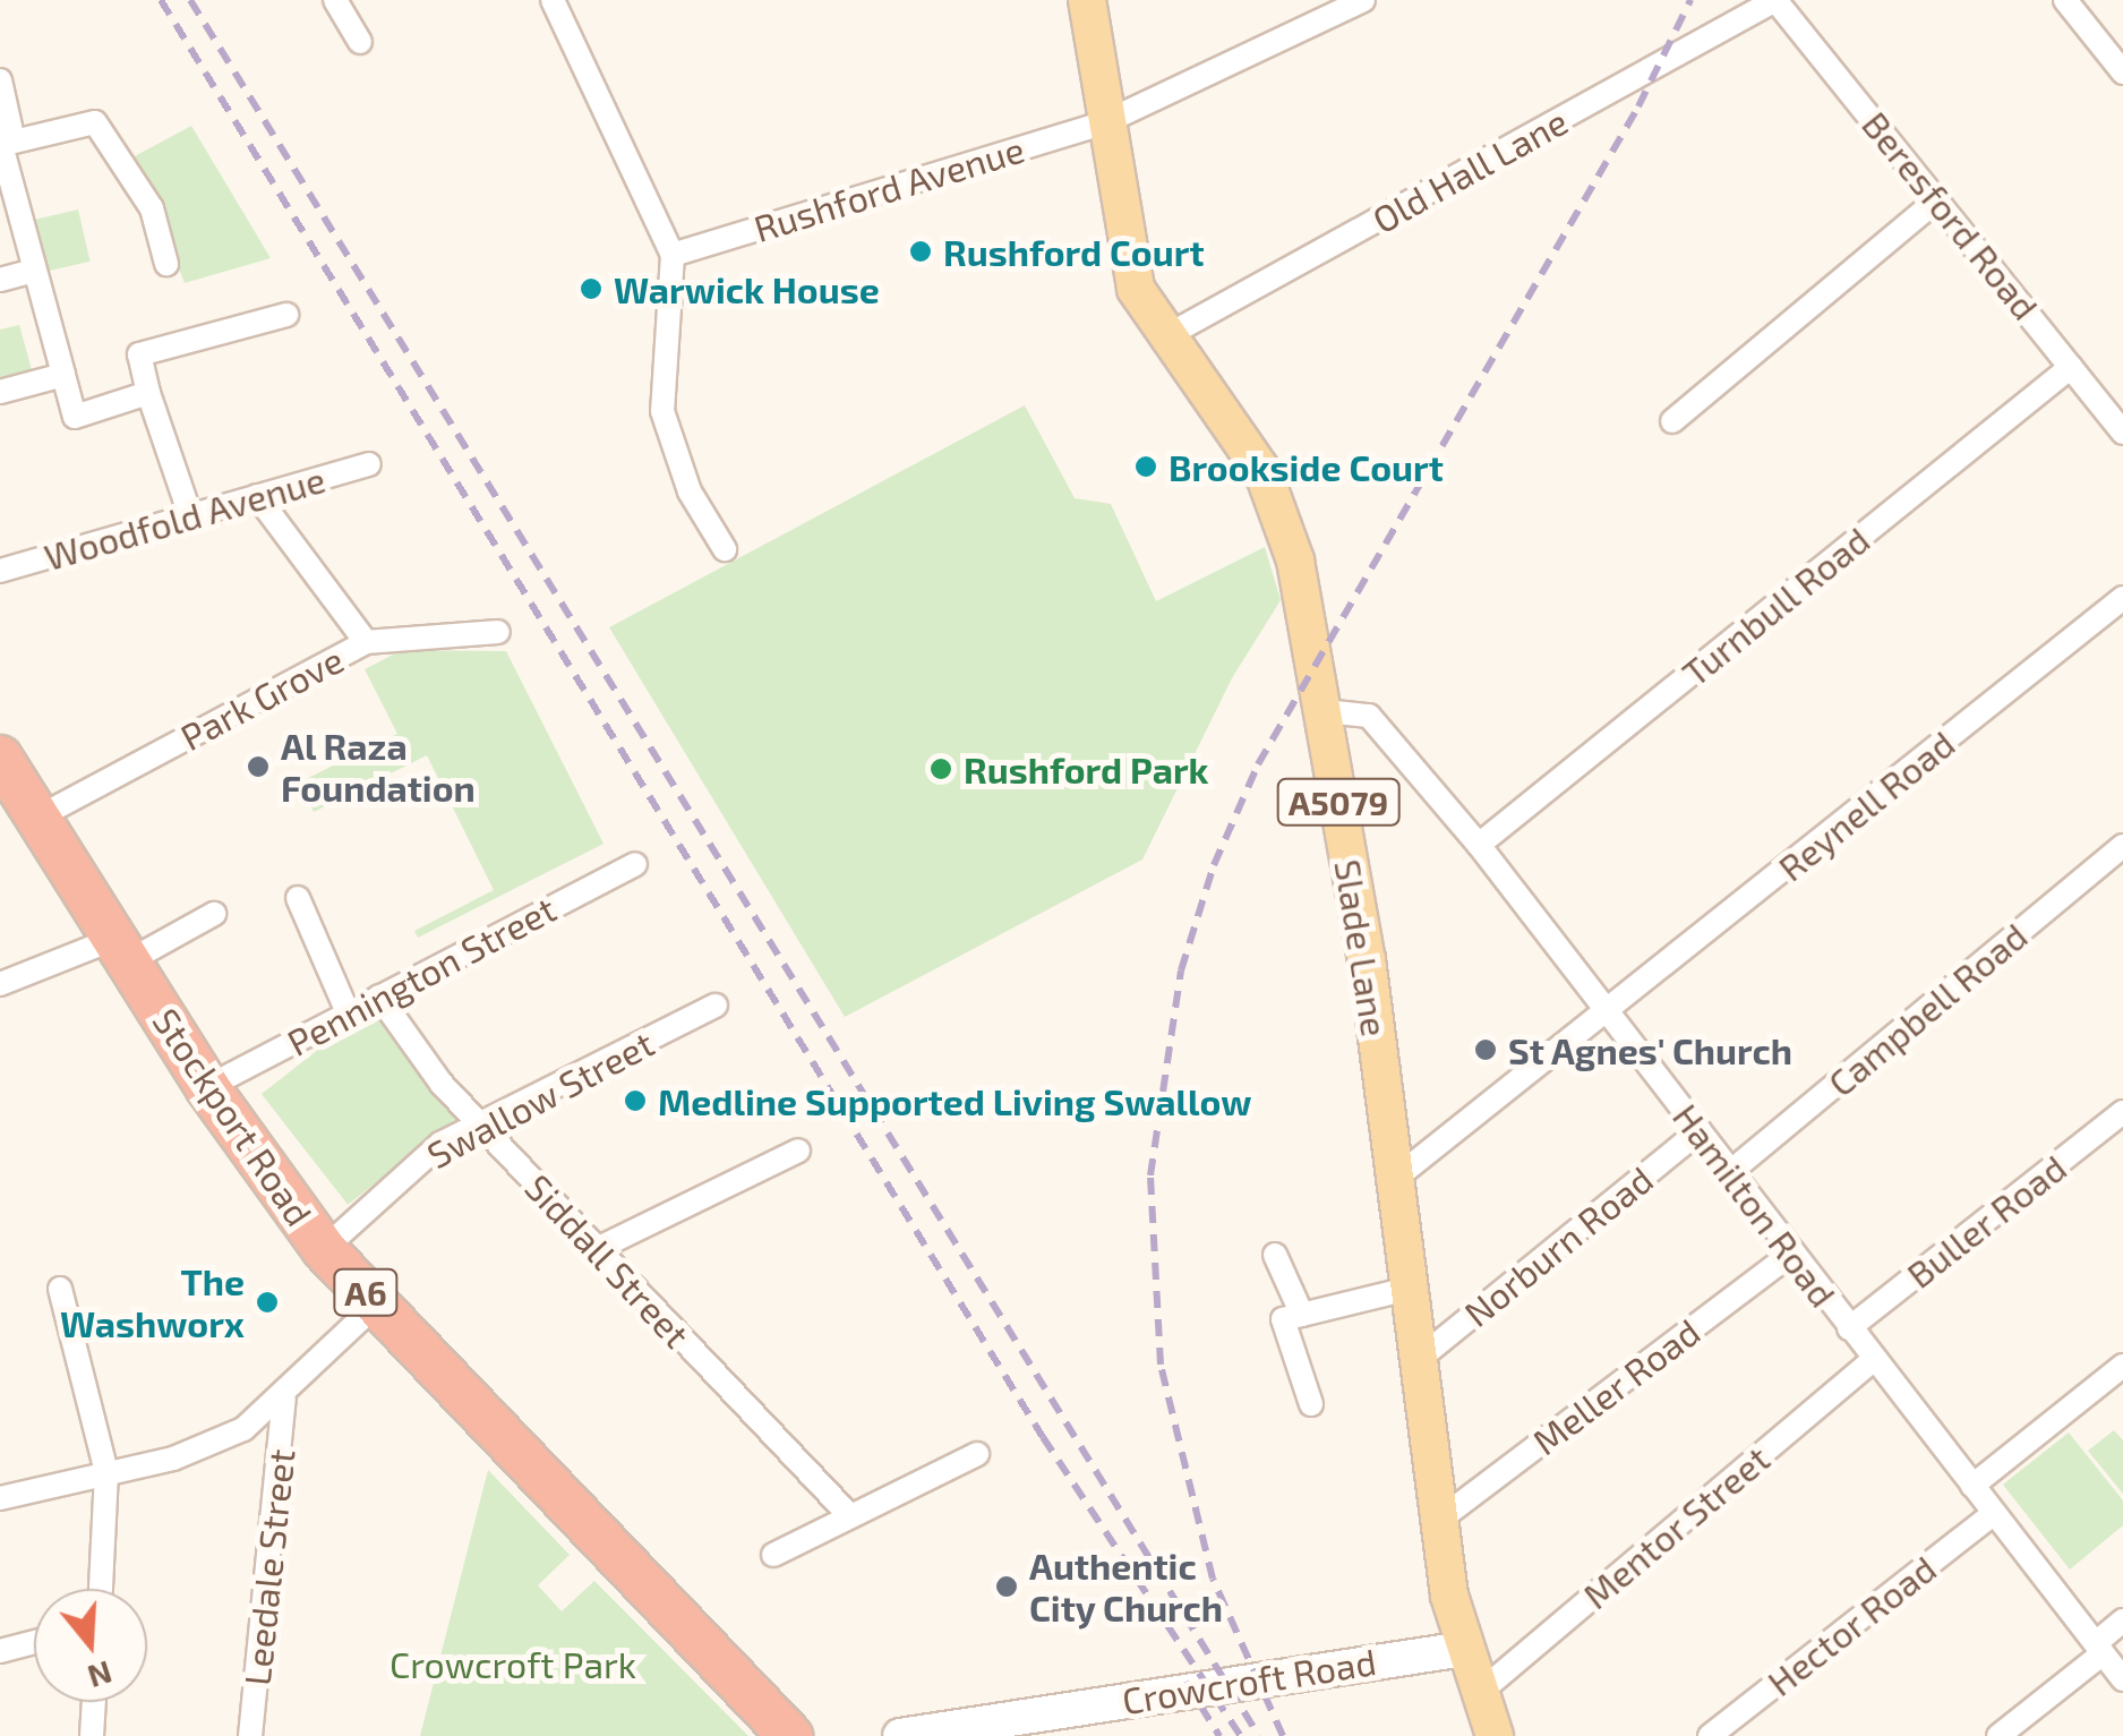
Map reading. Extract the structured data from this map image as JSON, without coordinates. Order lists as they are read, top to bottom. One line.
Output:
{"streets":{"highway":["Stockport Road","A6"],"main road":["A5079","Slade Lane"],"street":["Old Hall Lane","Rushford Avenue","Beresford Road","Woodfold Avenue","Turnbull Road","Park Grove","Reynell Road","Pennington Street","Campbell Road","Swallow Street","Hamilton Road","Buller Road","Norburn Road","Siddall Street","Meller Road","Mentor Street","Leedale Street","Hector Road","Crowcroft Road"]},"crossings":[["Old Hall Lane","Beresford Road"],["Old Hall Lane","Slade Lane"],["Rushford Avenue","Slade Lane"],["Beresford Road","Turnbull Road"],["Turnbull Road","Hamilton Road"],["Park Grove","Stockport Road"],["Reynell Road","Slade Lane"],["Reynell Road","Hamilton Road"],["Slade Lane","Hamilton Road"],["Slade Lane","Norburn Road"],["Slade Lane","Meller Road"],["Slade Lane","Mentor Street"],["Slade Lane","Crowcroft Road"],["Pennington Street","Stockport Road"],["Pennington Street","Siddall Street"],["Campbell Road","Hamilton Road"],["Swallow Street","Stockport Road"],["Swallow Street","Siddall Street"],["Hamilton Road","Buller Road"],["Hamilton Road","Norburn Road"],["Hamilton Road","Meller Road"],["Hamilton Road","Mentor Street"],["Hamilton Road","Hector Road"]],"parks":["Crowcroft Park"],"places":["Rushford Court","Warwick House","Brookside Court","Al Raza Foundation","Rushford Park","St Agnes' Church","Medline Supported Living Swallow","The Washworx","Authentic City Church"],"north":"bottom"}
